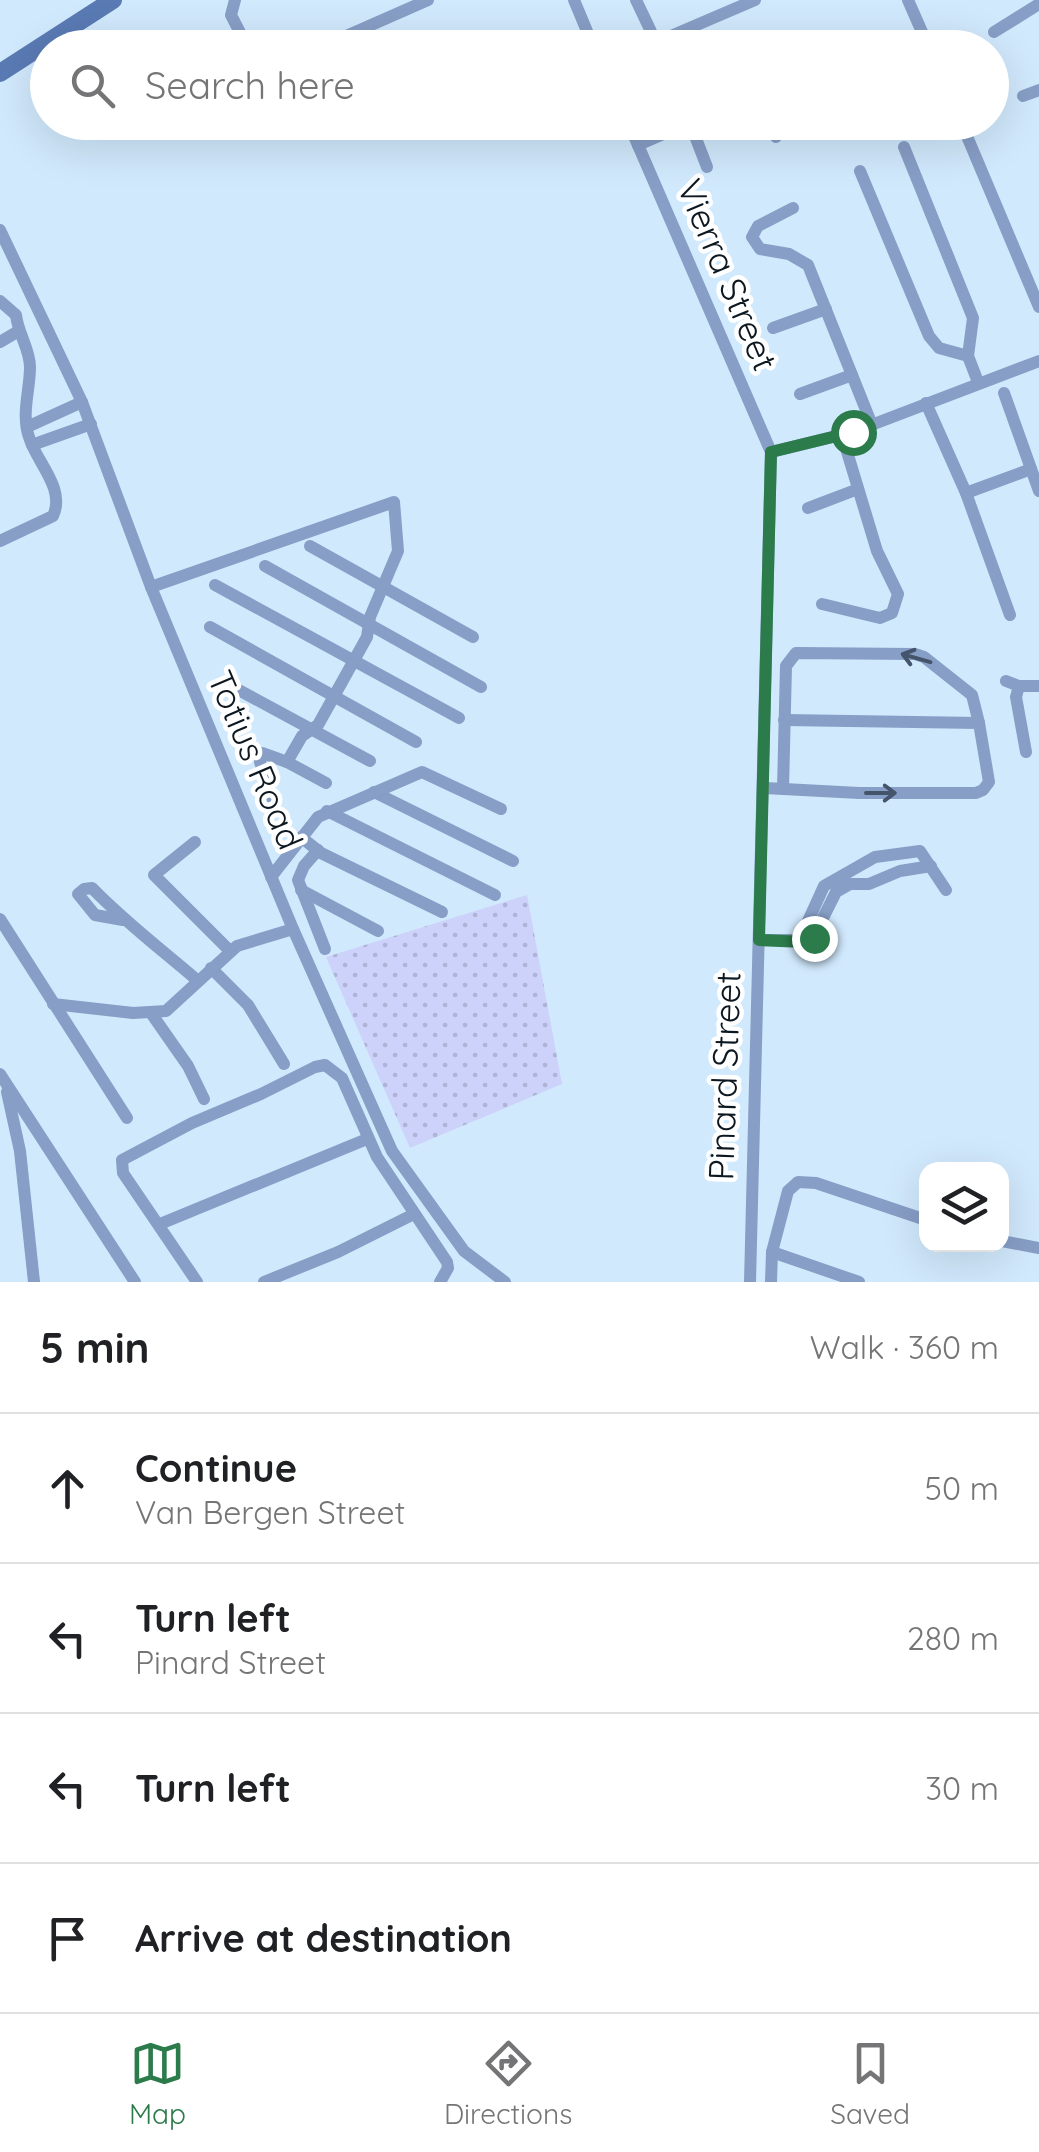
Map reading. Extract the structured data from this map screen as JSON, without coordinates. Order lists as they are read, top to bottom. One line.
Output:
{"streets":{"street":["Vierra Street","Totius Road","Pinard Street"]},"crossings":[["Vierra Street","Pinard Street"]],"page":{"search":"Search here","heading":["5 min","Walk · 360 m"],"list":[["Continue","Van Bergen Street","50 m"],["Turn left","Pinard Street","280 m"],["Turn left","30 m"],"Arrive at destination"],"nav":["Map","Directions","Saved"]}}
